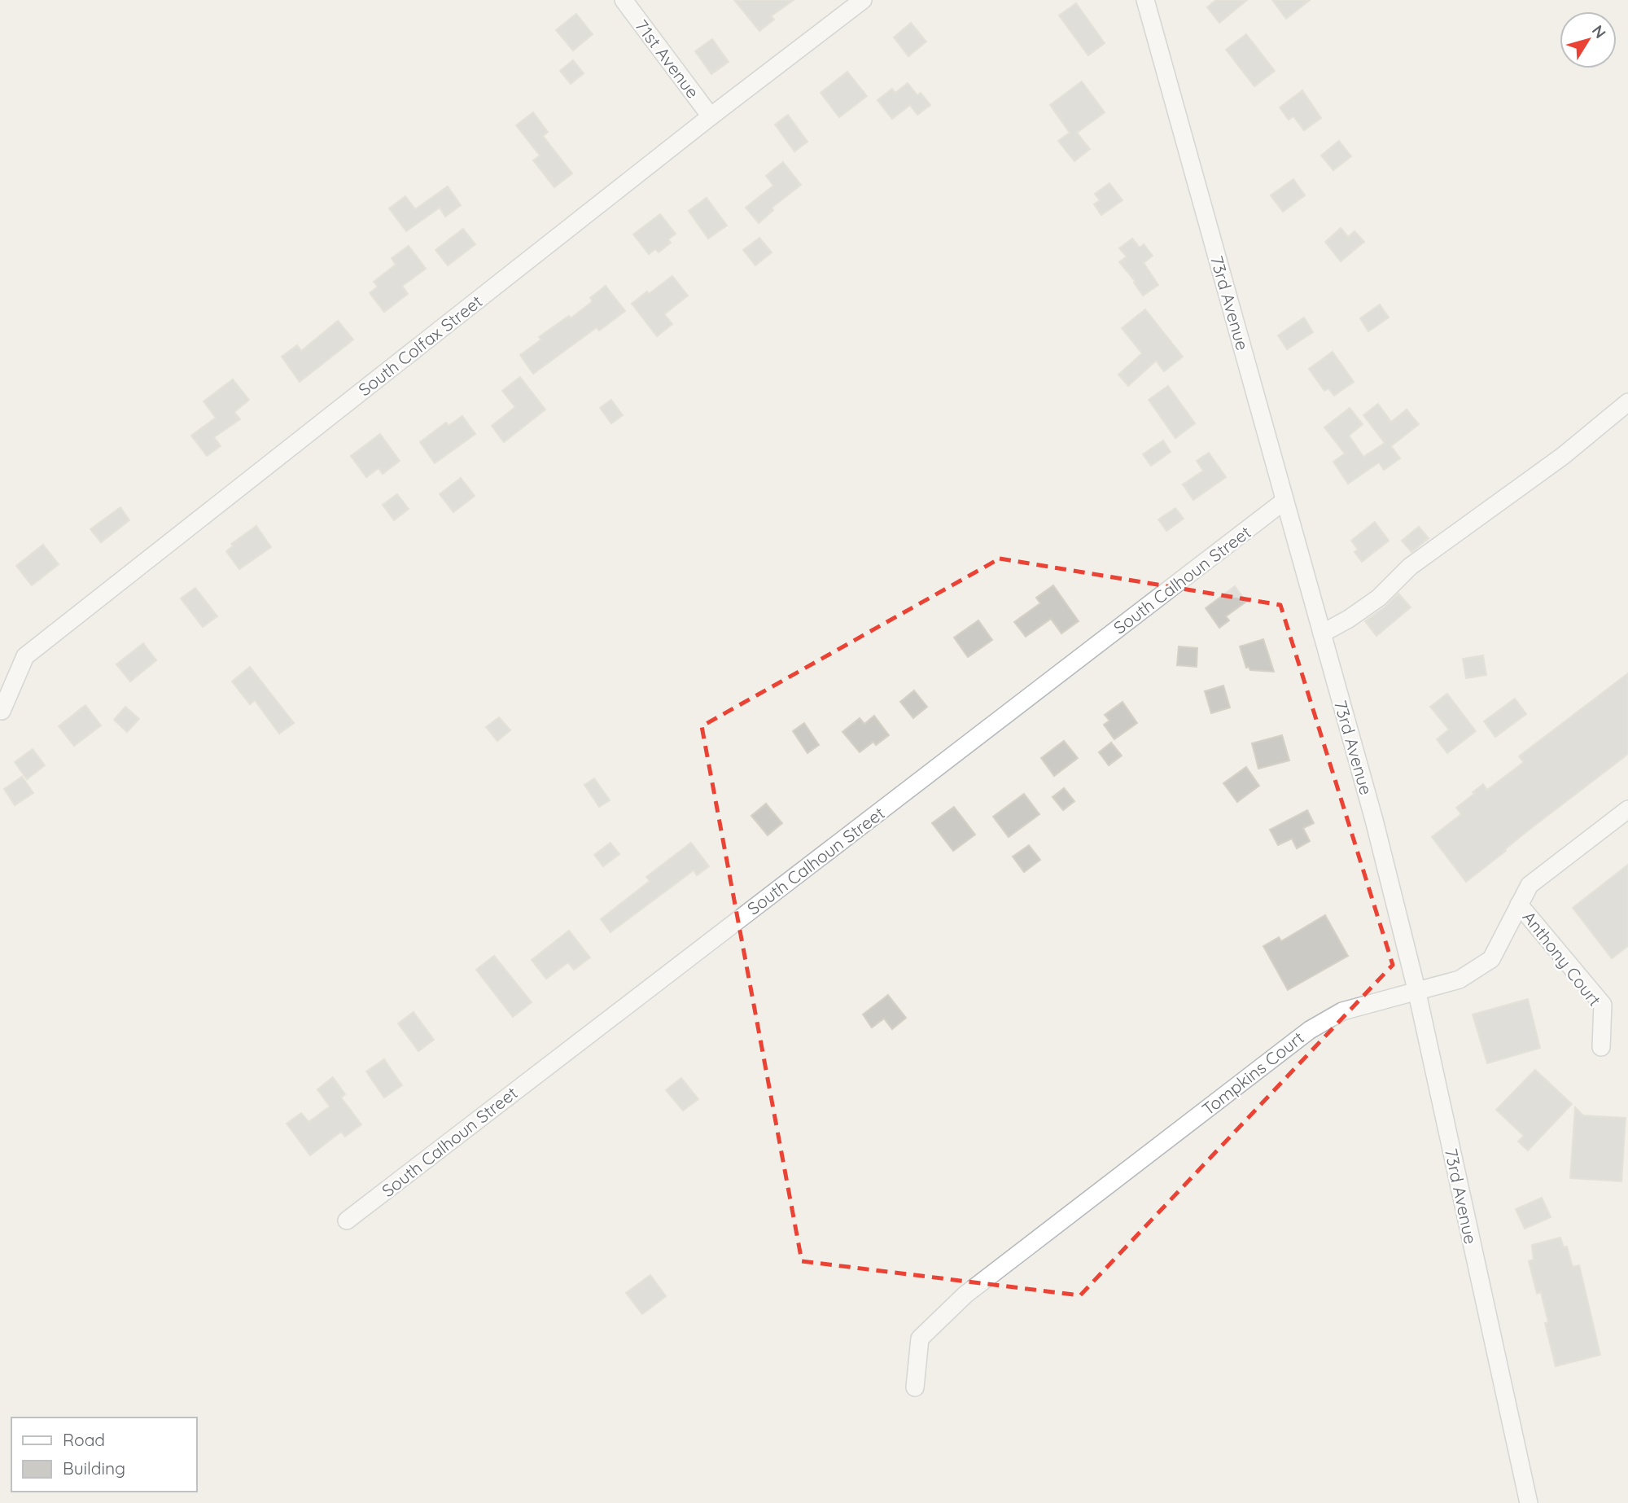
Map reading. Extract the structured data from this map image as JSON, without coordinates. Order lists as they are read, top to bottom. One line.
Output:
{"streets":{"street":["71st Avenue","73rd Avenue","South Colfax Street","South Calhoun Street","Anthony Court","Tompkins Court"]},"crossings":[["71st Avenue","South Colfax Street"],["73rd Avenue","South Calhoun Street"],["73rd Avenue","Tompkins Court"],["Anthony Court","Tompkins Court"]],"legend":["Road","Building"],"north":"top right"}
